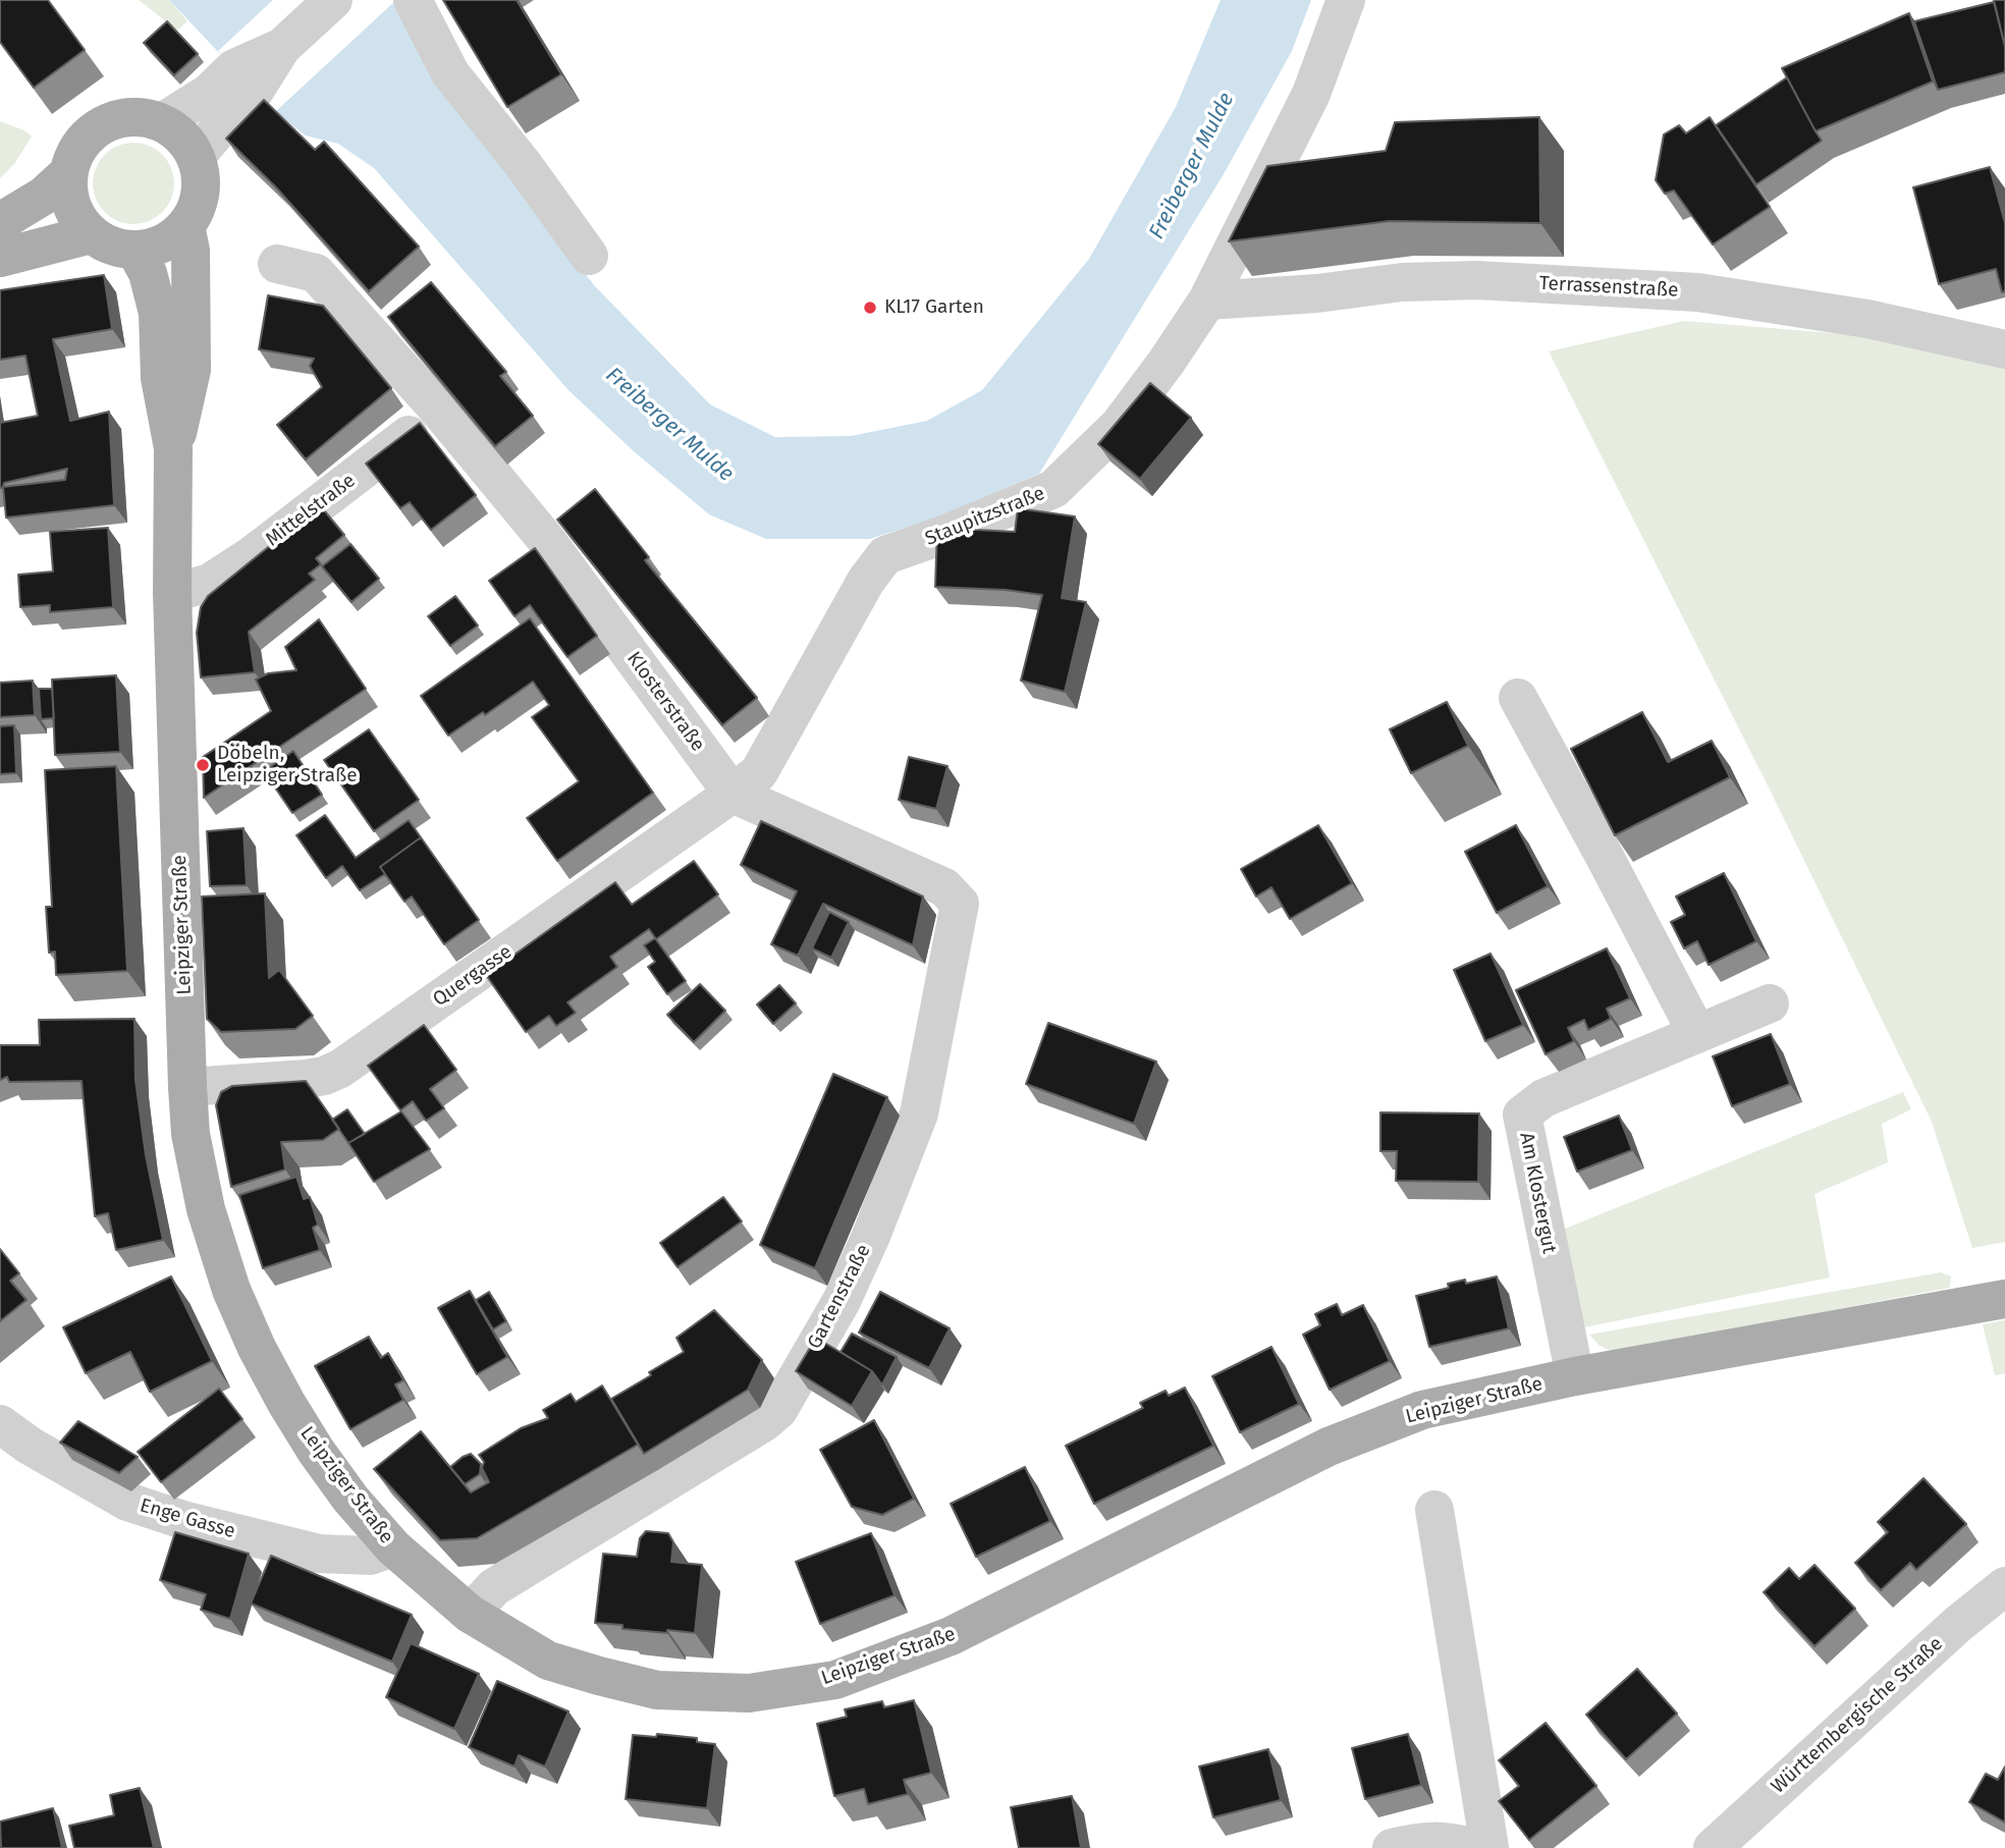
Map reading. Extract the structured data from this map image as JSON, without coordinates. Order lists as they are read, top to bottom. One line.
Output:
{"streets":{"main road":["Leipziger Straße"],"street":["Terrassenstraße","Mittelstraße","Staupitzstraße","Klosterstraße","Quergasse","Am Klostergut","Gartenstraße","Enge Gasse","Württembergische Straße"]},"crossings":[["Terrassenstraße","Staupitzstraße"],["Mittelstraße","Klosterstraße"],["Mittelstraße","Leipziger Straße"],["Staupitzstraße","Klosterstraße"],["Staupitzstraße","Quergasse"],["Klosterstraße","Quergasse"],["Klosterstraße","Gartenstraße"],["Leipziger Straße","Quergasse"],["Leipziger Straße","Am Klostergut"],["Leipziger Straße","Gartenstraße"],["Leipziger Straße","Enge Gasse"]],"water":["Freiberger Mulde"],"places":["KL17 Garten","Döbeln, Leipziger Straße"]}
